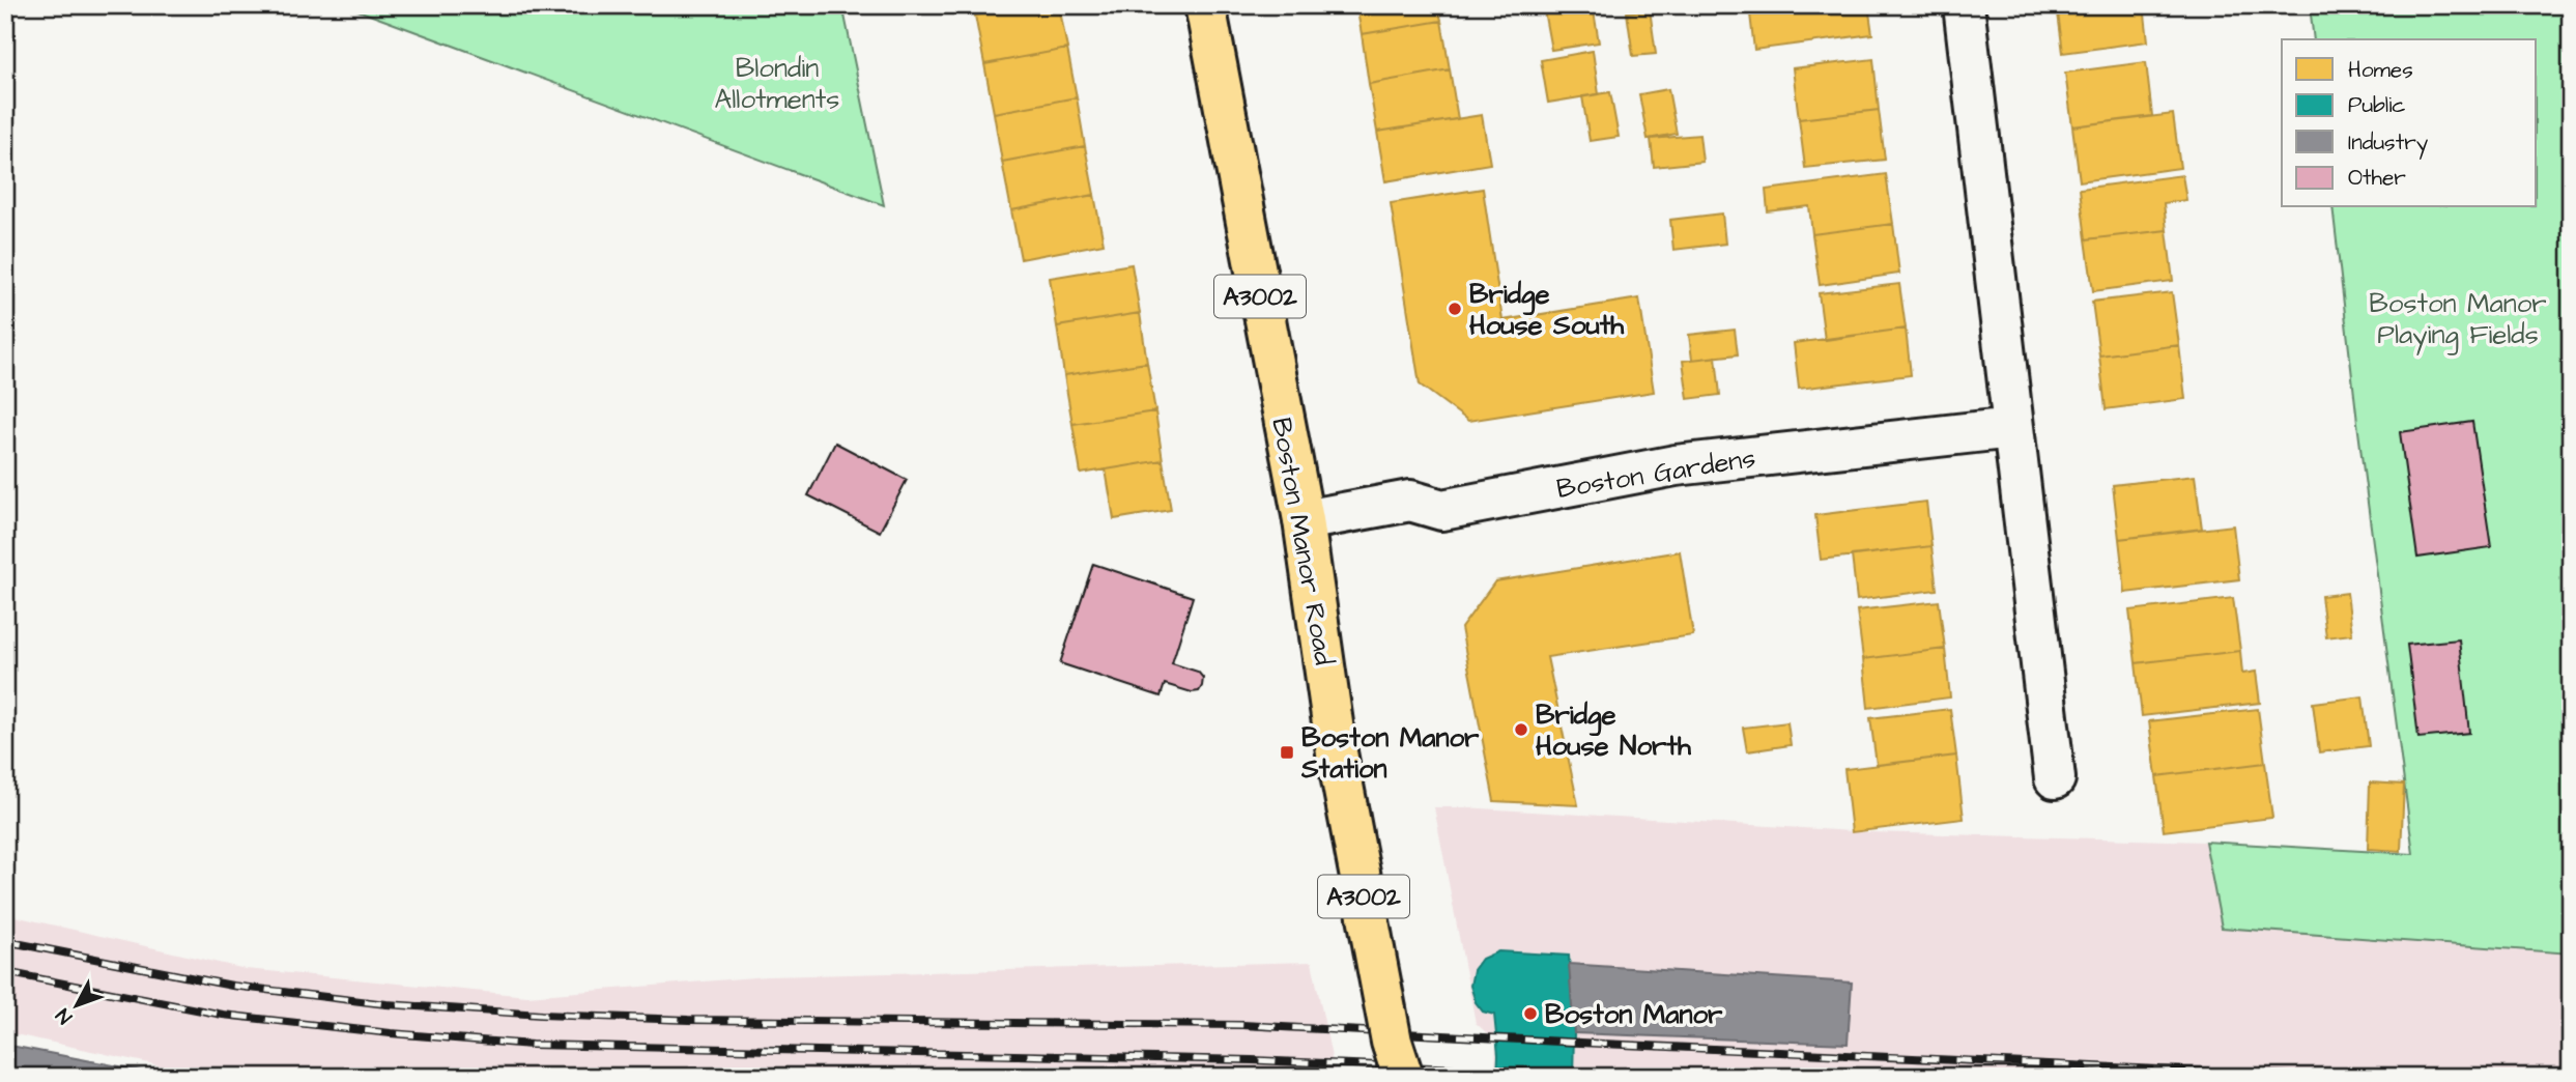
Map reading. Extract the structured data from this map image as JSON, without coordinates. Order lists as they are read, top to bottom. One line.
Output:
{"streets":{"main road":["A3002","Boston Manor Road"],"street":["Boston Gardens"]},"crossings":[["Boston Gardens","Boston Manor Road"]],"parks":["Blondin Allotments","Boston Manor Playing Fields"],"places":{"other":["Bridge House South","Bridge House North","Boston Manor"],"transit":["Boston Manor Station"]},"legend":["Homes","Public","Industry","Other"],"north":"bottom left"}
